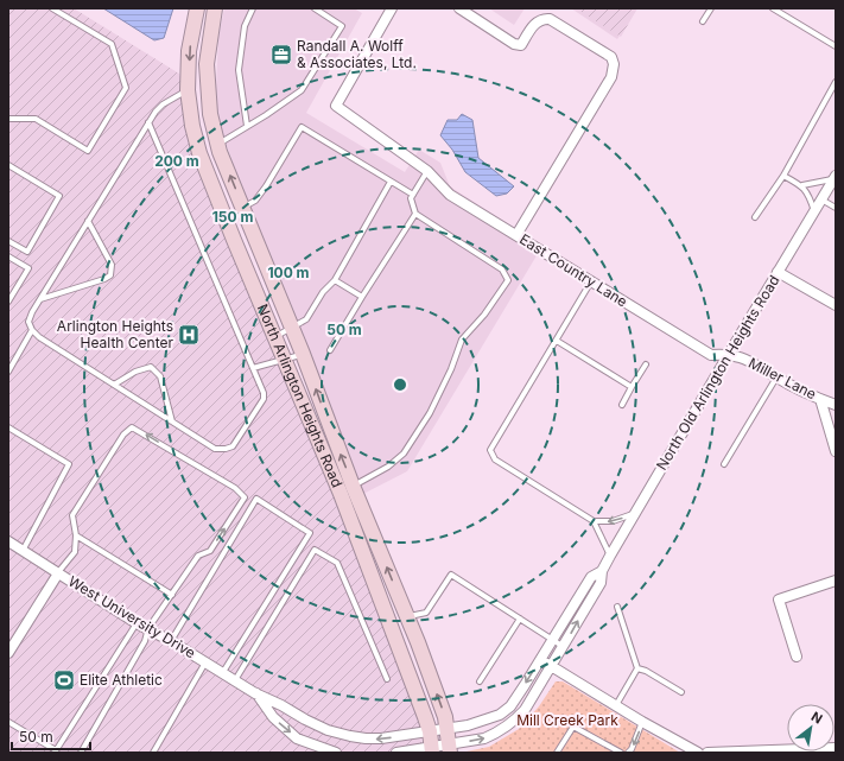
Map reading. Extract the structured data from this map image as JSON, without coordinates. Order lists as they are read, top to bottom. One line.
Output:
{"streets":{"main road":["North Arlington Heights Road"],"street":["East Country Lane","North Old Arlington Heights Road","Miller Lane","West University Drive"]},"crossings":[["East Country Lane","North Old Arlington Heights Road"],["East Country Lane","Miller Lane"],["North Old Arlington Heights Road","Miller Lane"],["North Old Arlington Heights Road","North Arlington Heights Road"],["North Old Arlington Heights Road","West University Drive"]],"parks":["Mill Creek Park"],"places":{"office":["Randall A. Wolff & Associates, Ltd."],"hospital":["Arlington Heights Health Center"],"sports":["Elite Athletic"]},"scale_bar":"50 m","north":"top right","rings":["200 m","150 m","100 m","50 m"]}
